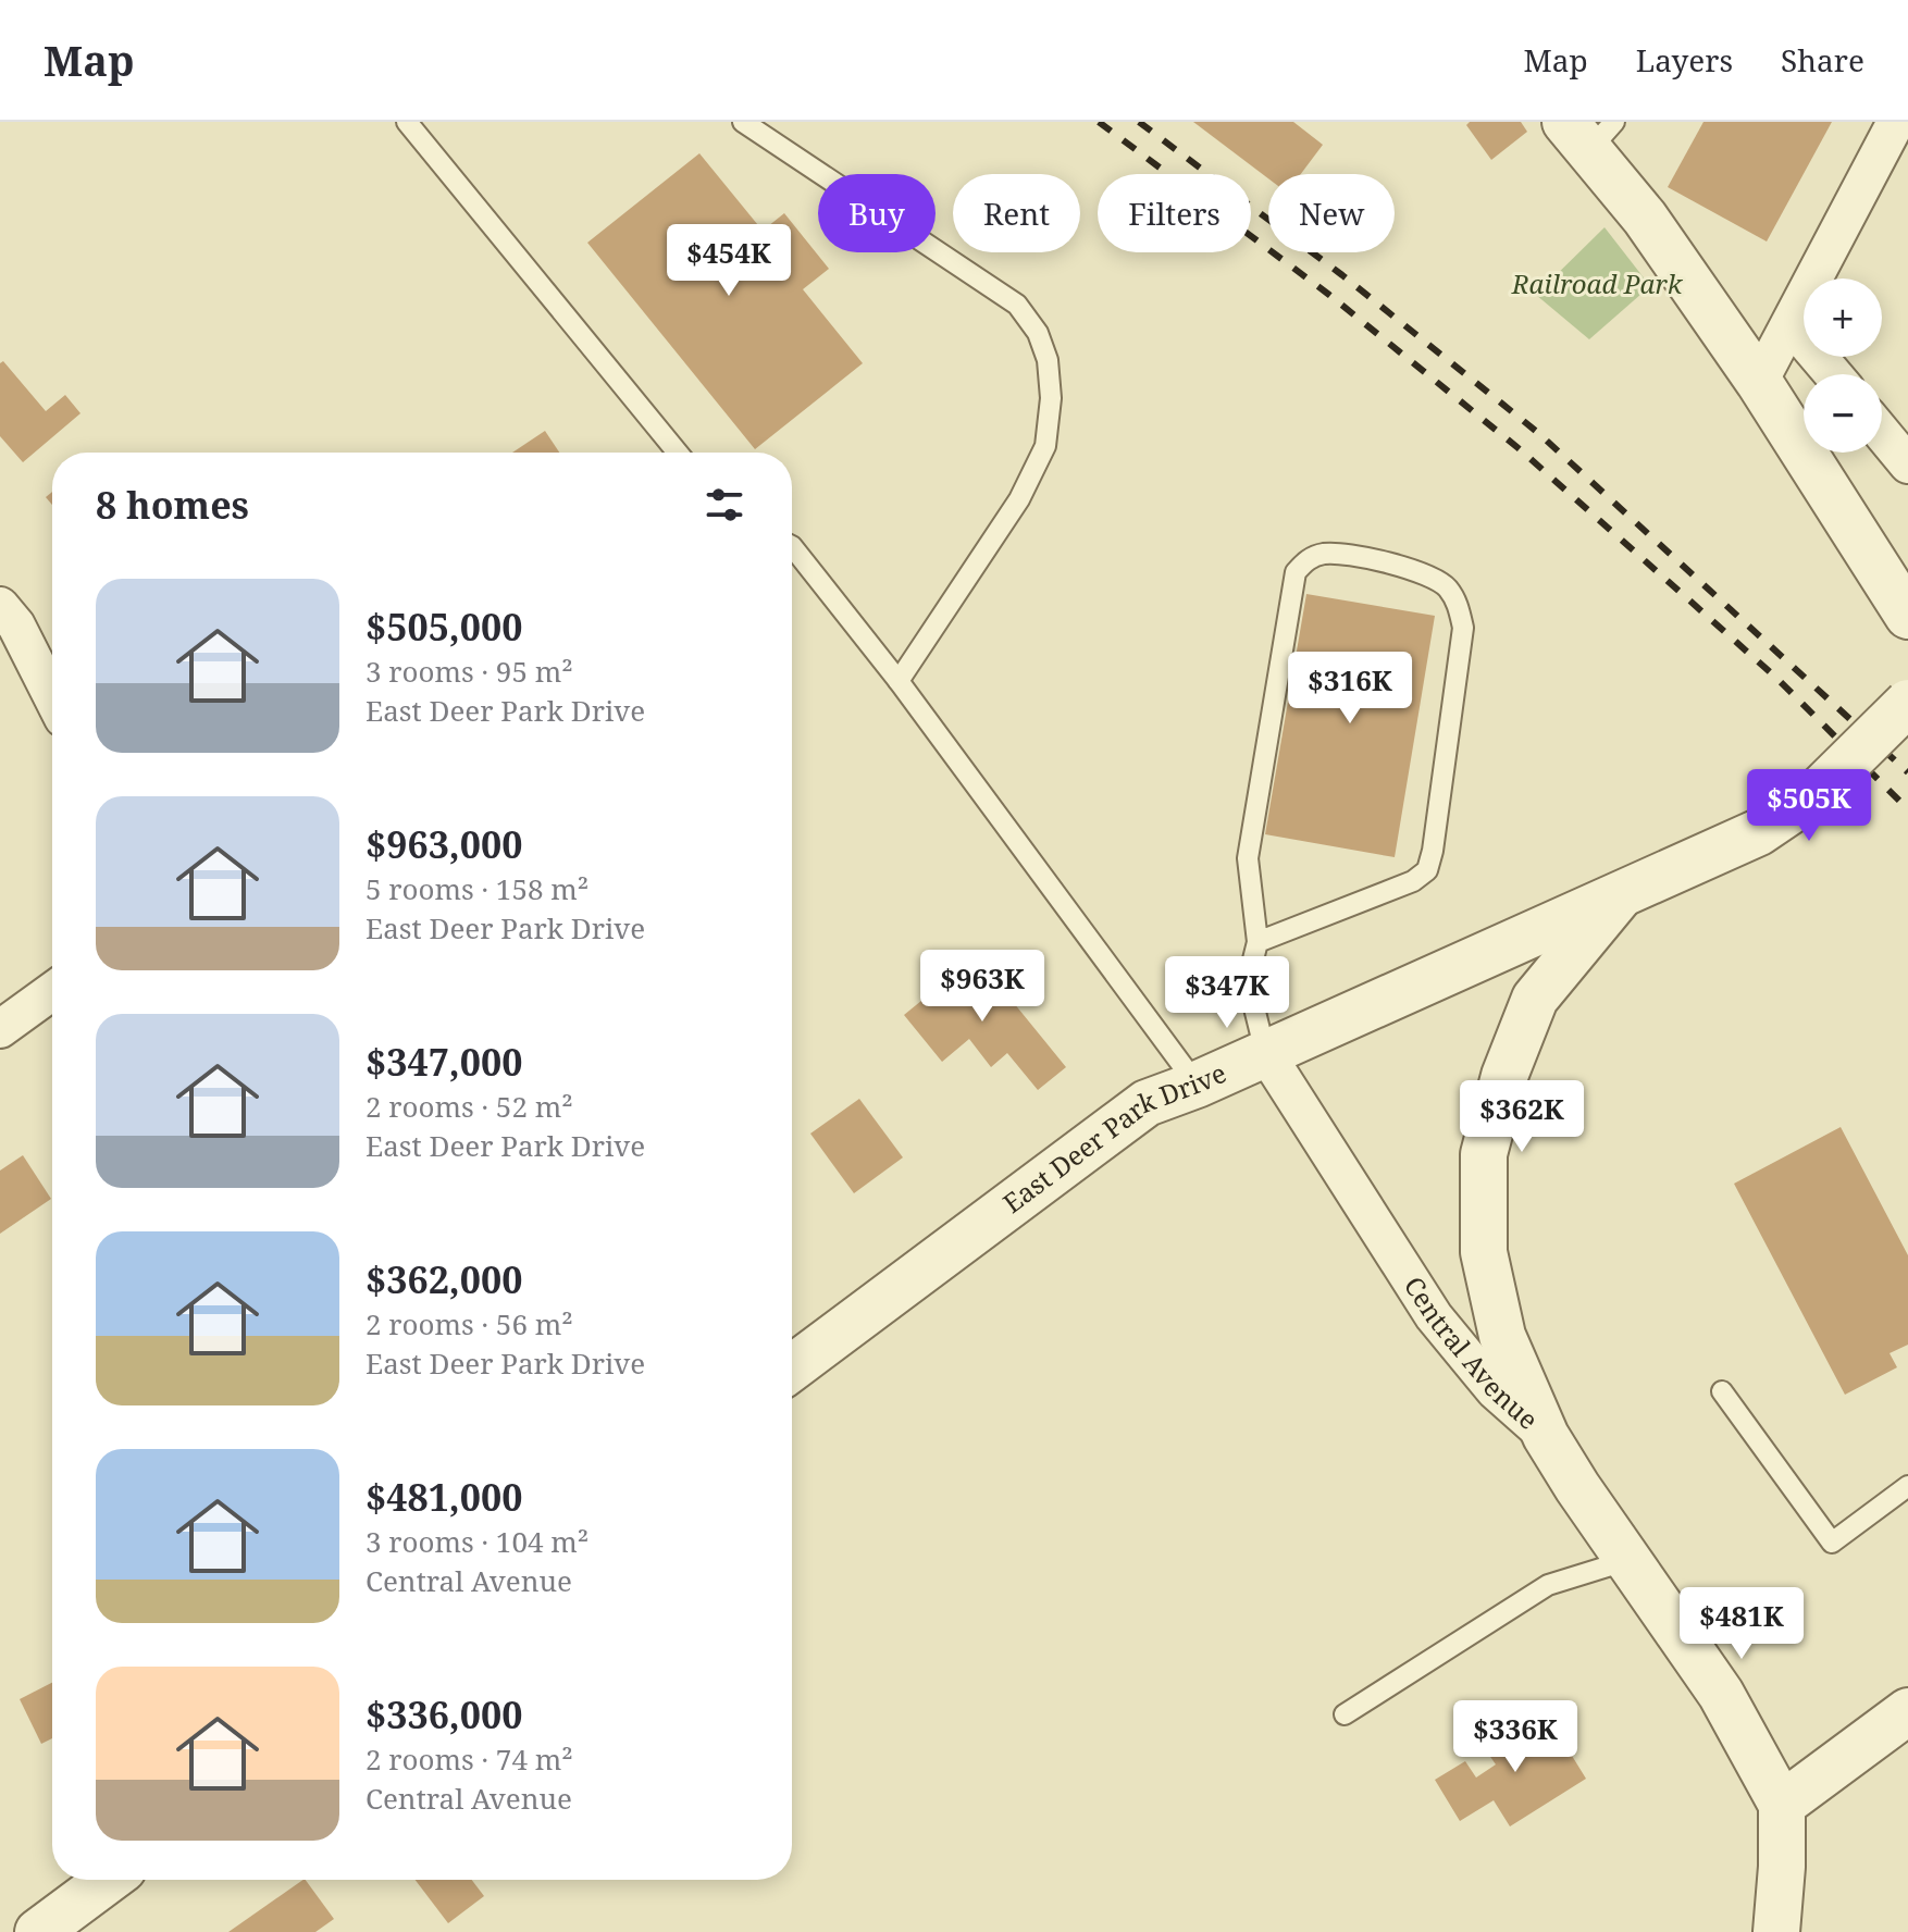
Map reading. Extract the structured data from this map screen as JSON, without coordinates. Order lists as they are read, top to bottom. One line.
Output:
{"streets":{"street":["East Deer Park Drive","Central Avenue"]},"crossings":[["East Deer Park Drive","Central Avenue"]],"parks":["Railroad Park"],"page":{"header":"Map","nav":["Map","Layers","Share"],"chip":["Buy","Rent","Filters","New"],"price":["$454K","$316K","$505K","$963K","$347K","$362K","$481K","$336K"],"map_buttons":["+","−"],"heading":"8 homes","list":[{"name":"$505,000","note":"3 rooms · 95 m² · East Deer Park Drive"},{"name":"$963,000","note":"5 rooms · 158 m² · East Deer Park Drive"},{"name":"$347,000","note":"2 rooms · 52 m² · East Deer Park Drive"},{"name":"$362,000","note":"2 rooms · 56 m² · East Deer Park Drive"},{"name":"$481,000","note":"3 rooms · 104 m² · Central Avenue"},{"name":"$336,000","note":"2 rooms · 74 m² · Central Avenue"}]}}
